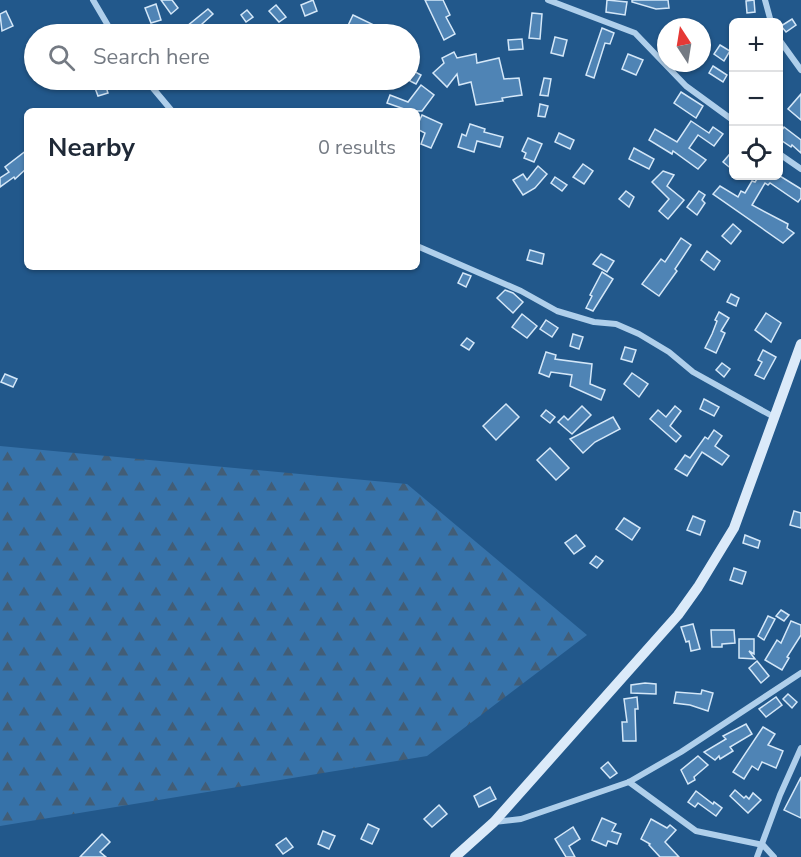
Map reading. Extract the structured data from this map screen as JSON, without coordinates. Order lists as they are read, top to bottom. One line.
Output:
{"north":"top","page":{"map_buttons":["+","−"],"search":"Search here","heading":["Nearby","0 results"]}}
